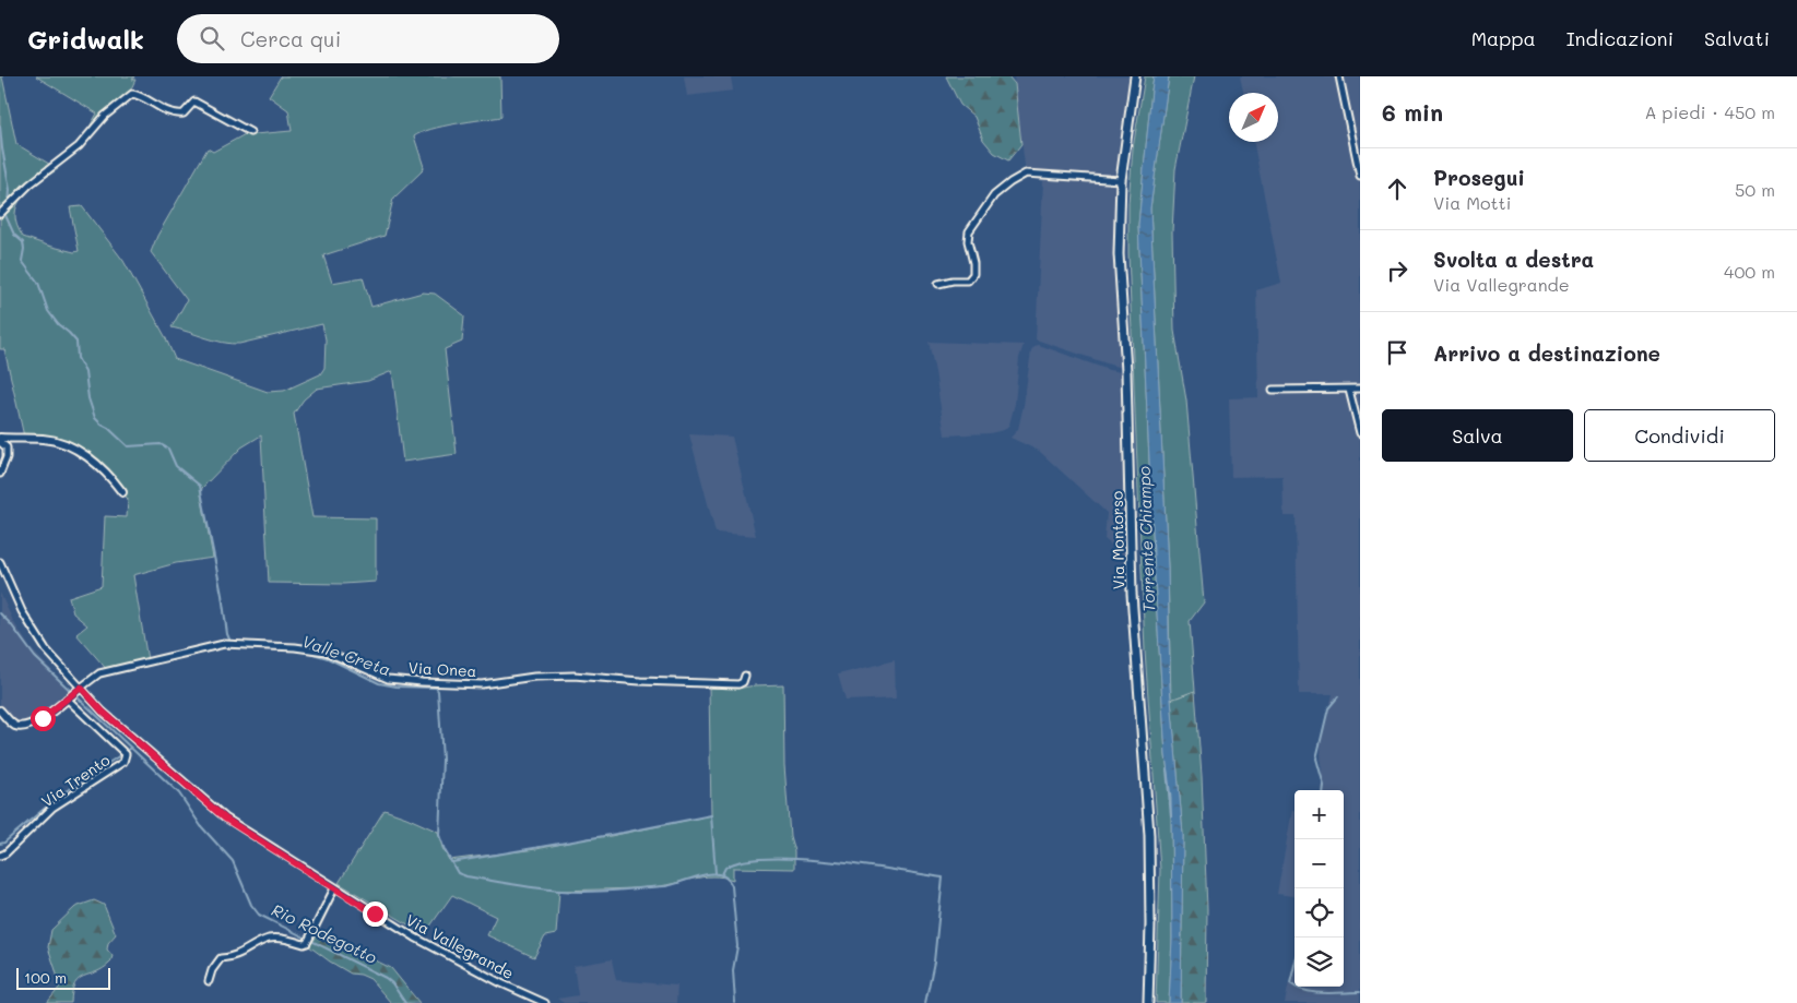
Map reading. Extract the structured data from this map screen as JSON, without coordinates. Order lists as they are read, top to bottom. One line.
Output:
{"streets":{"main road":["Via Montorso"],"street":["Via Onea","Via Trento","Via Vallegrande"]},"crossings":[["Via Onea","Via Vallegrande"]],"water":["Torrente Chiampo","Valle Creta","Rio Rodegotto"],"scale_bar":"100 m","north":"top right","page":{"header":"Gridwalk","search":"Cerca qui","nav":["Mappa","Indicazioni","Salvati"],"heading":["6 min","A piedi · 450 m"],"list":[["Prosegui","Via Motti","50 m"],["Svolta a destra","Via Vallegrande","400 m"],"Arrivo a destinazione"],"buttons":["Salva","Condividi"],"map_buttons":["+","−"],"scale":"100 m"}}
